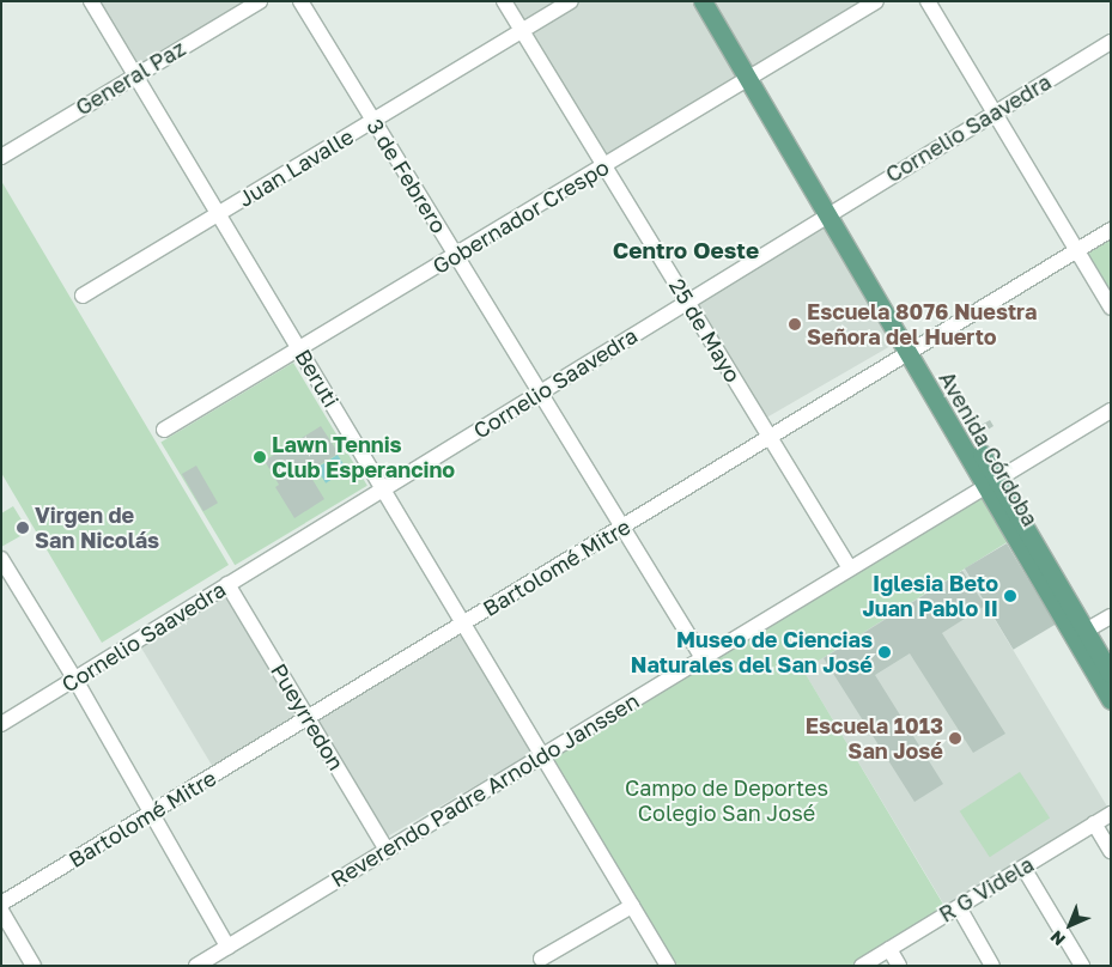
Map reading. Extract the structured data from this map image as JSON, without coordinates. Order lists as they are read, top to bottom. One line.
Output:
{"streets":{"main road":["Avenida Córdoba"],"street":["General Paz","Cornelio Saavedra","Juan Lavalle","3 de Febrero","Gobernador Crespo","25 de Mayo","Beruti","Bartolomé Mitre","Pueyrredon","Reverendo Padre Arnoldo Janssen","R G Videla"]},"crossings":[["General Paz","Beruti"],["Cornelio Saavedra","3 de Febrero"],["Cornelio Saavedra","25 de Mayo"],["Cornelio Saavedra","Beruti"],["Cornelio Saavedra","Avenida Córdoba"],["Cornelio Saavedra","Pueyrredon"],["Juan Lavalle","3 de Febrero"],["Juan Lavalle","25 de Mayo"],["Juan Lavalle","Beruti"],["3 de Febrero","Gobernador Crespo"],["3 de Febrero","Bartolomé Mitre"],["3 de Febrero","Reverendo Padre Arnoldo Janssen"],["Gobernador Crespo","25 de Mayo"],["Gobernador Crespo","Beruti"],["Gobernador Crespo","Avenida Córdoba"],["25 de Mayo","Bartolomé Mitre"],["25 de Mayo","Reverendo Padre Arnoldo Janssen"],["Beruti","Bartolomé Mitre"],["Beruti","Reverendo Padre Arnoldo Janssen"],["Avenida Córdoba","Bartolomé Mitre"],["Avenida Córdoba","Reverendo Padre Arnoldo Janssen"],["Bartolomé Mitre","Pueyrredon"],["Pueyrredon","Reverendo Padre Arnoldo Janssen"]],"districts":["Centro Oeste"],"parks":["Campo de Deportes Colegio San José"],"places":["Escuela 8076 Nuestra Señora del Huerto","Lawn Tennis Club Esperancino","Virgen de San Nicolás","Iglesia Beto Juan Pablo II","Museo de Ciencias Naturales del San José","Escuela 1013 San José"],"north":"bottom left"}
